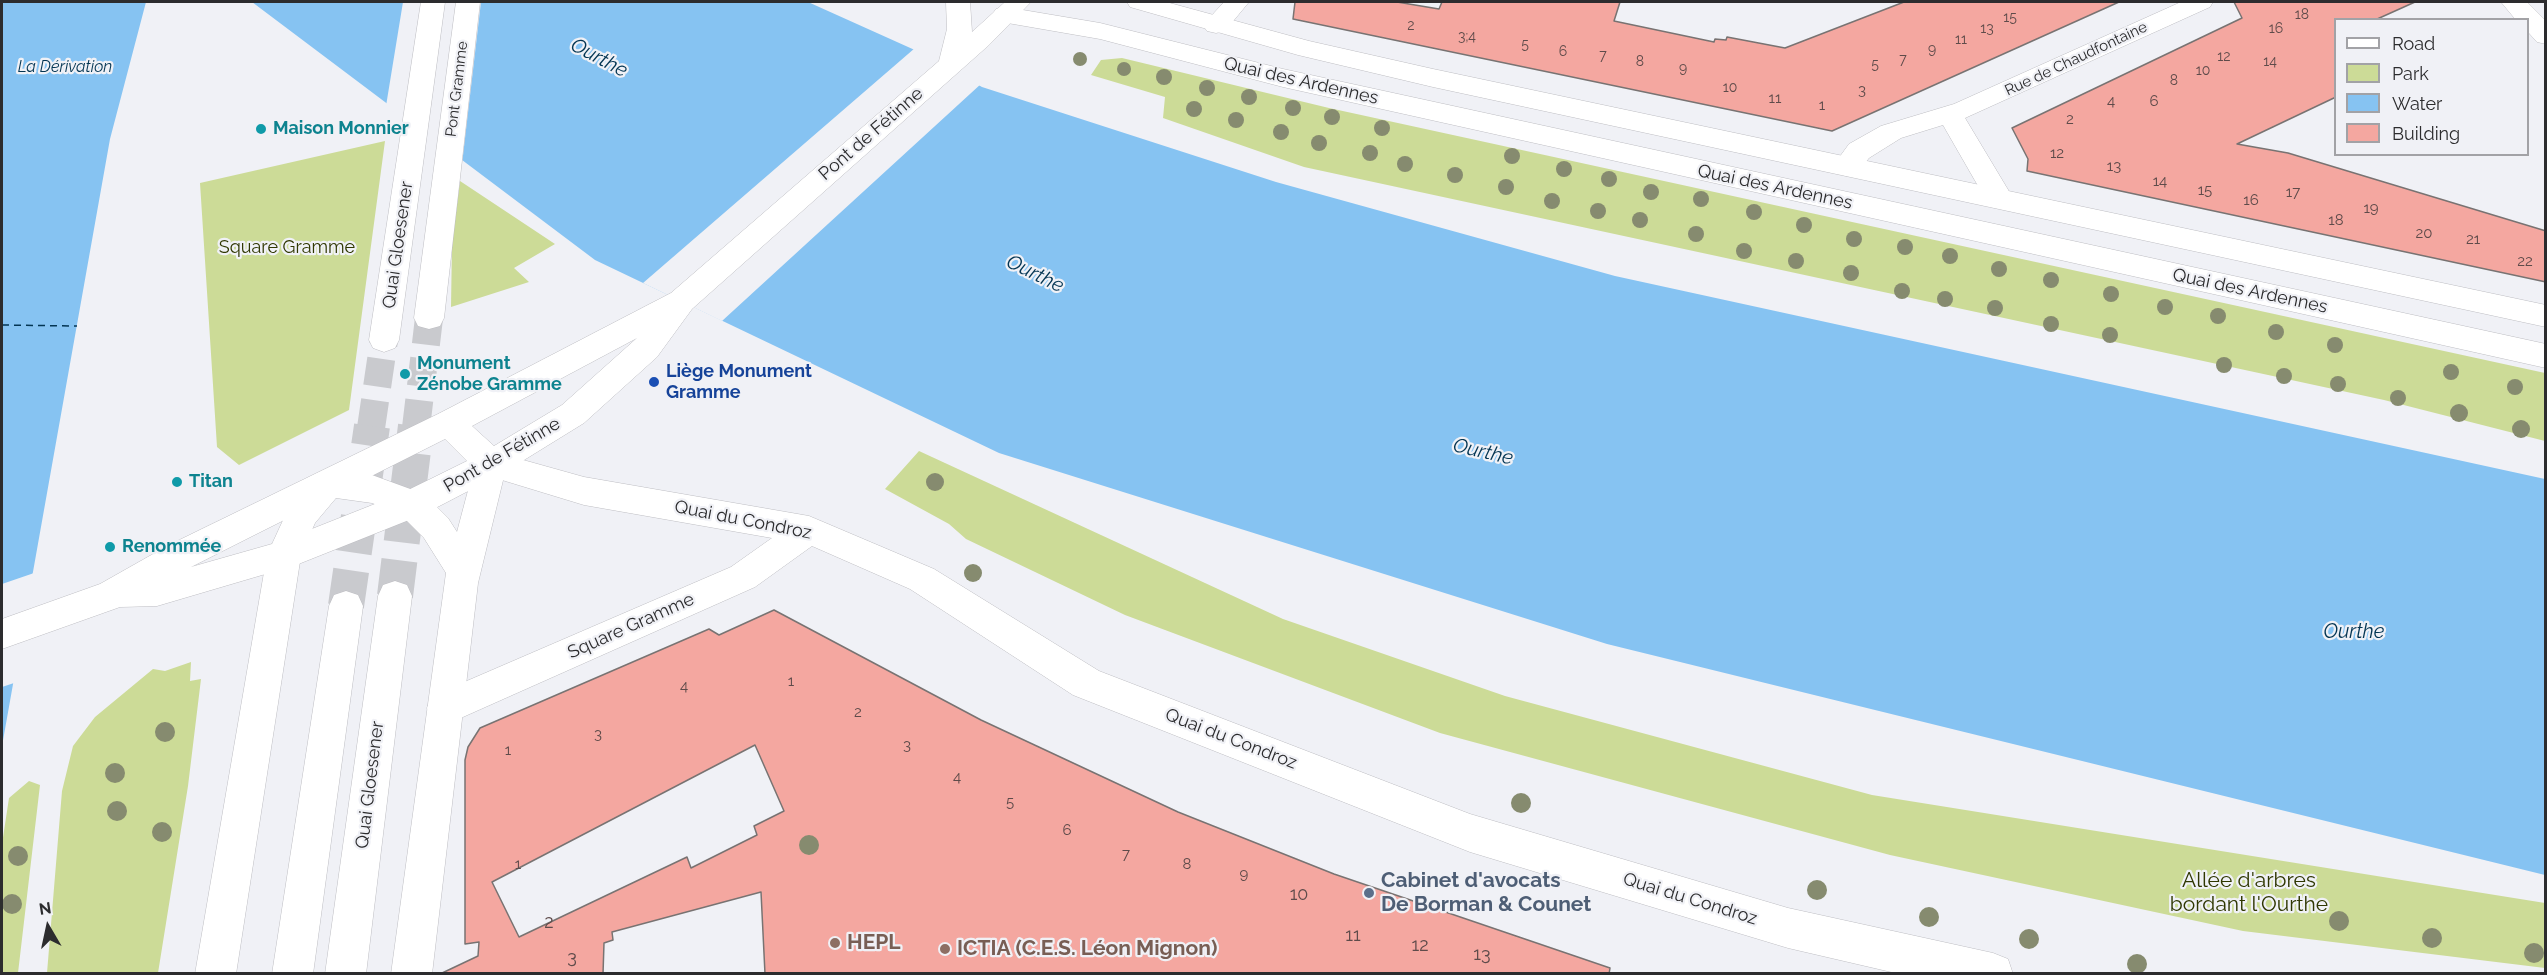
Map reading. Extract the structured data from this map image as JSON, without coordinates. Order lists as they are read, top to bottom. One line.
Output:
{"streets":{"main road":["Rue de Chaudfontaine","Quai des Ardennes","Pont Gramme","Pont de Fétinne","Quai Gloesener","Quai du Condroz","Square Gramme"]},"crossings":[["Rue de Chaudfontaine","Quai des Ardennes"],["Quai des Ardennes","Pont de Fétinne"],["Pont Gramme","Quai Gloesener"],["Pont de Fétinne","Quai du Condroz"],["Quai du Condroz","Square Gramme"]],"water":["Ourthe","La Dérivation"],"parks":["Square Gramme","Allée d'arbres bordant l'Ourthe"],"places":["Maison Monnier","Monument Zénobe Gramme","Liège Monument Gramme","Titan","Renommée","Cabinet d'avocats De Borman & Counet","HEPL","ICTIA (C.E.S. Léon Mignon)"],"house_numbers":["18","15","2","13","16","3;4","11","5","9","6","7","12","7","8","14","5","9","10","8","10","3","11","4","6","1","2","12","13","14","15","17","16","19","18","20","21","22","1","4","2","3","3","1","4","5","6","7","1","8","9","10","2","11","12","13","3"],"legend":["Road","Park","Water","Building"],"north":"top"}
